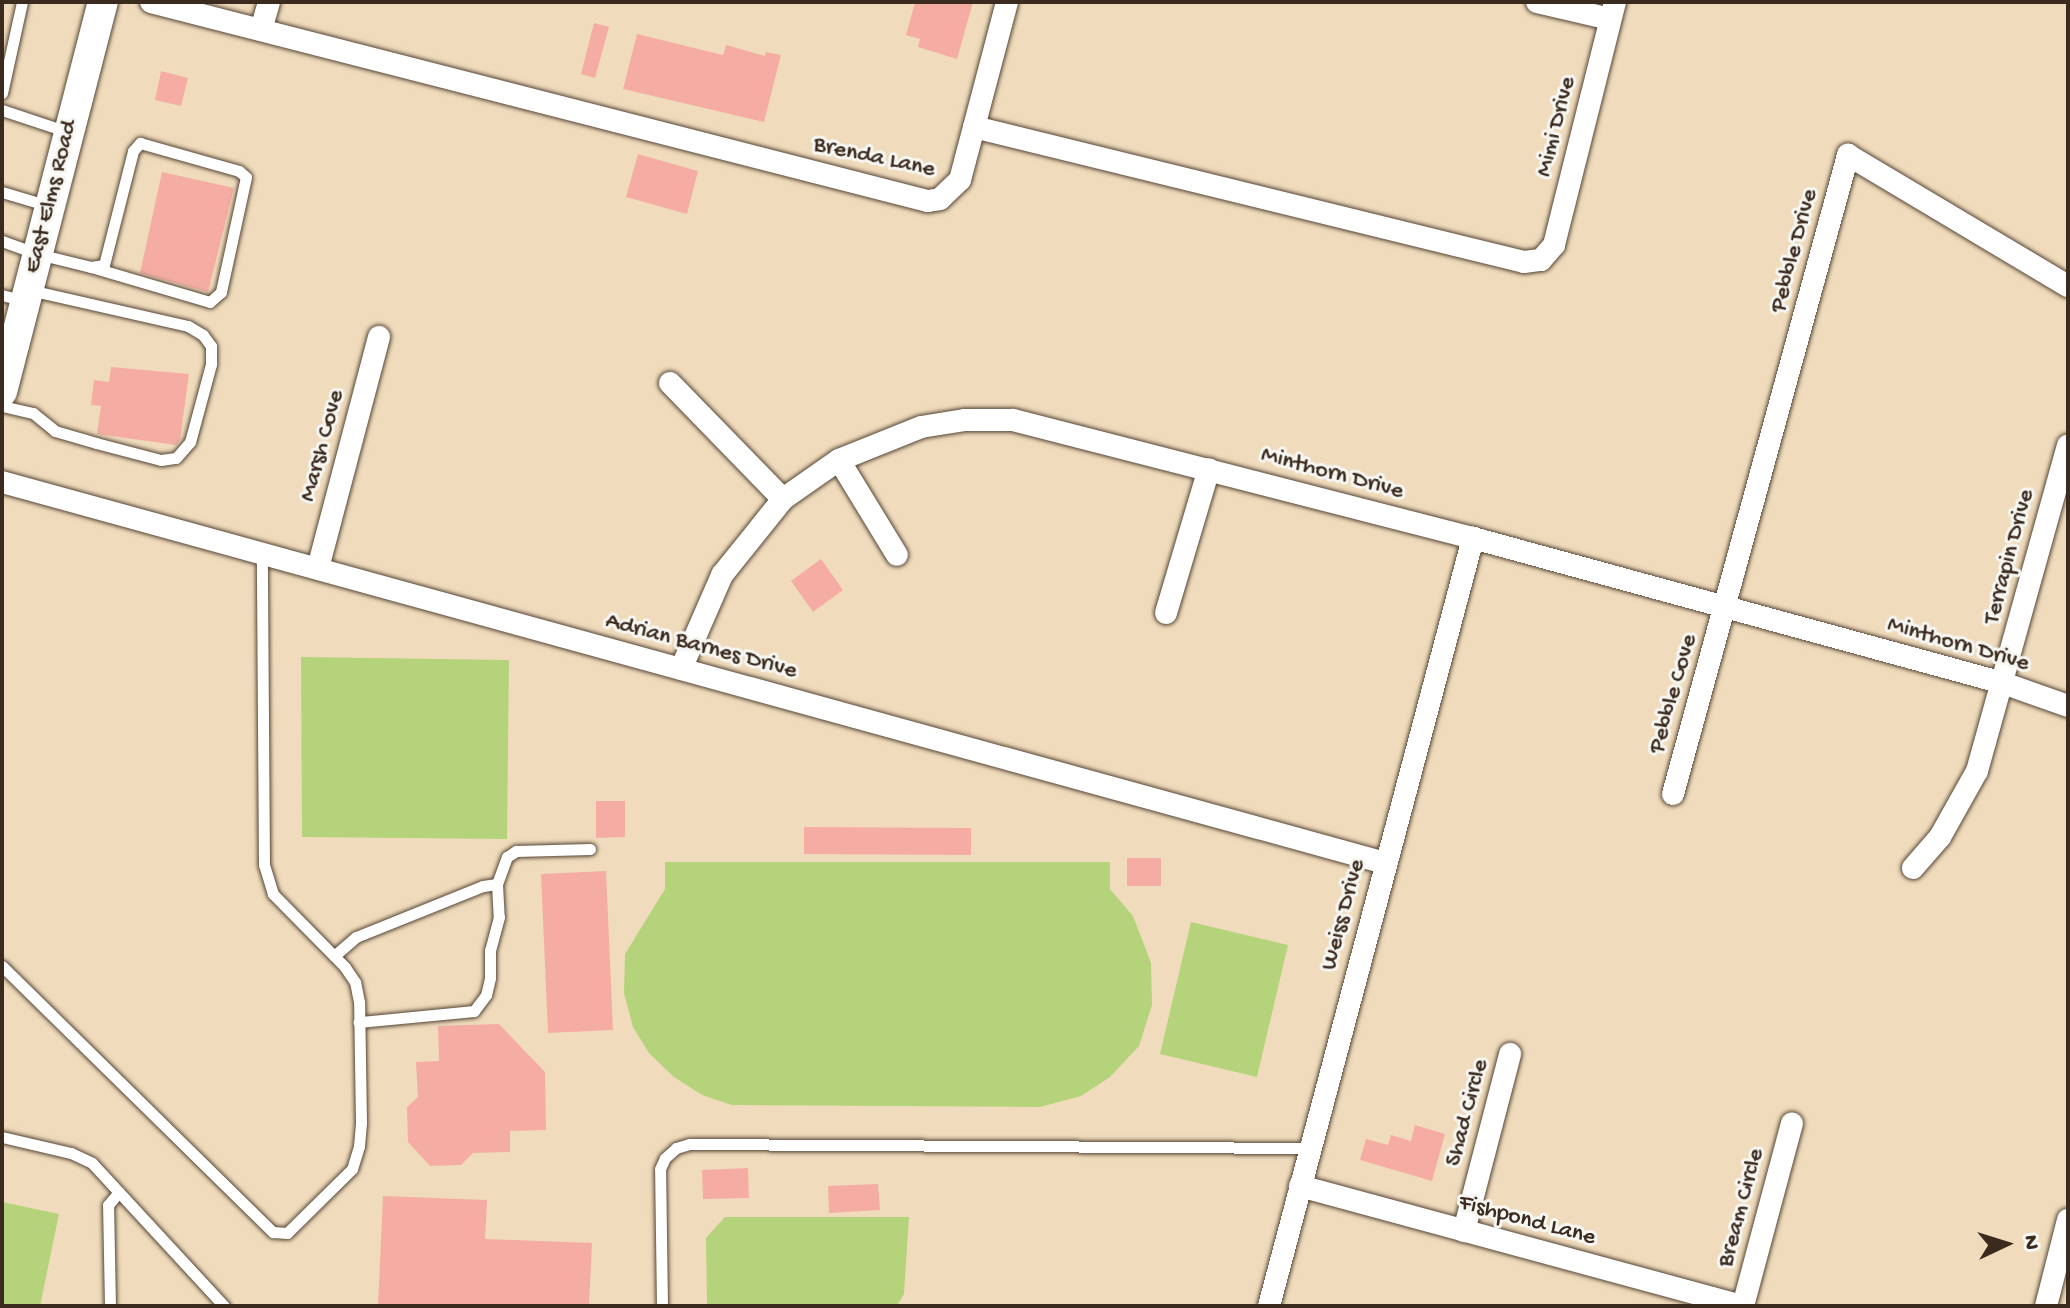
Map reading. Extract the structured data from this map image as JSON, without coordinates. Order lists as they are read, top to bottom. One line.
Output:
{"streets":{"main road":["East Elms Road"],"street":["Mimi Drive","Brenda Lane","Pebble Drive","Marsh Cove","Minthorn Drive","Terrapin Drive","Adrian Barnes Drive","Pebble Cove","Weiss Drive","Shad Circle","Bream Circle","Fishpond Lane"]},"crossings":[["Mimi Drive","Brenda Lane"],["Pebble Drive","Minthorn Drive"],["Pebble Drive","Pebble Cove"],["Marsh Cove","Adrian Barnes Drive"],["Minthorn Drive","Terrapin Drive"],["Minthorn Drive","Adrian Barnes Drive"],["Minthorn Drive","Pebble Cove"],["Minthorn Drive","Weiss Drive"],["Adrian Barnes Drive","Weiss Drive"],["Weiss Drive","Fishpond Lane"],["Shad Circle","Fishpond Lane"],["Bream Circle","Fishpond Lane"]],"north":"right"}
